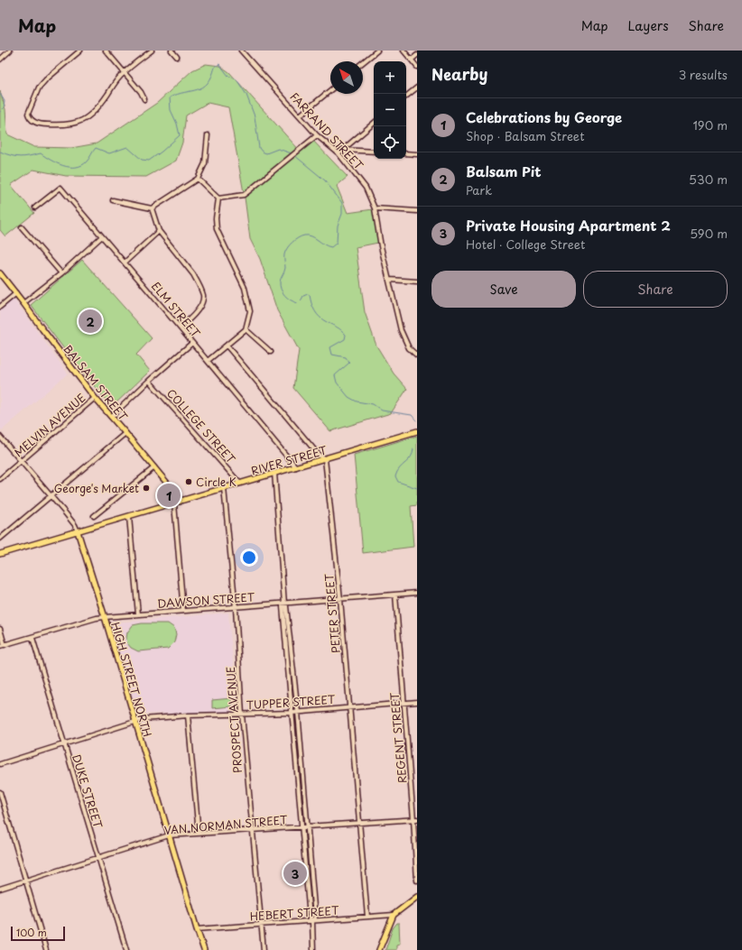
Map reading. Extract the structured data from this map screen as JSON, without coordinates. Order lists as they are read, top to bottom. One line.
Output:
{"streets":{"main road":["BALSAM STREET","RIVER STREET","HIGH STREET NORTH"],"street":["FARRAND STREET","ELM STREET","MELVIN AVENUE","COLLEGE STREET","DAWSON STREET","PETER STREET","TUPPER STREET","PROSPECT AVENUE","REGENT STREET","DUKE STREET","VAN NORMAN STREET","HEBERT STREET"]},"crossings":[["ELM STREET","RIVER STREET"],["BALSAM STREET","MELVIN AVENUE"],["BALSAM STREET","RIVER STREET"],["MELVIN AVENUE","HIGH STREET NORTH"],["COLLEGE STREET","RIVER STREET"],["RIVER STREET","PETER STREET"],["RIVER STREET","HIGH STREET NORTH"],["RIVER STREET","PROSPECT AVENUE"],["DAWSON STREET","PETER STREET"],["DAWSON STREET","HIGH STREET NORTH"],["DAWSON STREET","PROSPECT AVENUE"],["DAWSON STREET","REGENT STREET"],["DAWSON STREET","DUKE STREET"],["PETER STREET","TUPPER STREET"],["PETER STREET","VAN NORMAN STREET"],["PETER STREET","HEBERT STREET"],["HIGH STREET NORTH","TUPPER STREET"],["HIGH STREET NORTH","VAN NORMAN STREET"],["HIGH STREET NORTH","HEBERT STREET"],["TUPPER STREET","PROSPECT AVENUE"],["TUPPER STREET","REGENT STREET"],["TUPPER STREET","DUKE STREET"],["PROSPECT AVENUE","VAN NORMAN STREET"],["PROSPECT AVENUE","HEBERT STREET"],["REGENT STREET","VAN NORMAN STREET"],["DUKE STREET","VAN NORMAN STREET"]],"places":["Circle K","George's Market"],"scale_bar":"100 m","north":"top left","page":{"header":"Map","nav":["Map","Layers","Share"],"heading":["Nearby","3 results"],"map_buttons":["+","−"],"list":[{"mark":"1","name":"Celebrations by George","note":"Shop · Balsam Street","value":"190 m"},{"mark":"2","name":"Balsam Pit","note":"Park","value":"530 m"},{"mark":"3","name":"Private Housing Apartment 2","note":"Hotel · College Street","value":"590 m"}],"buttons":["Save","Share"],"pins":["2","1","3"],"scale":"100 m"}}
